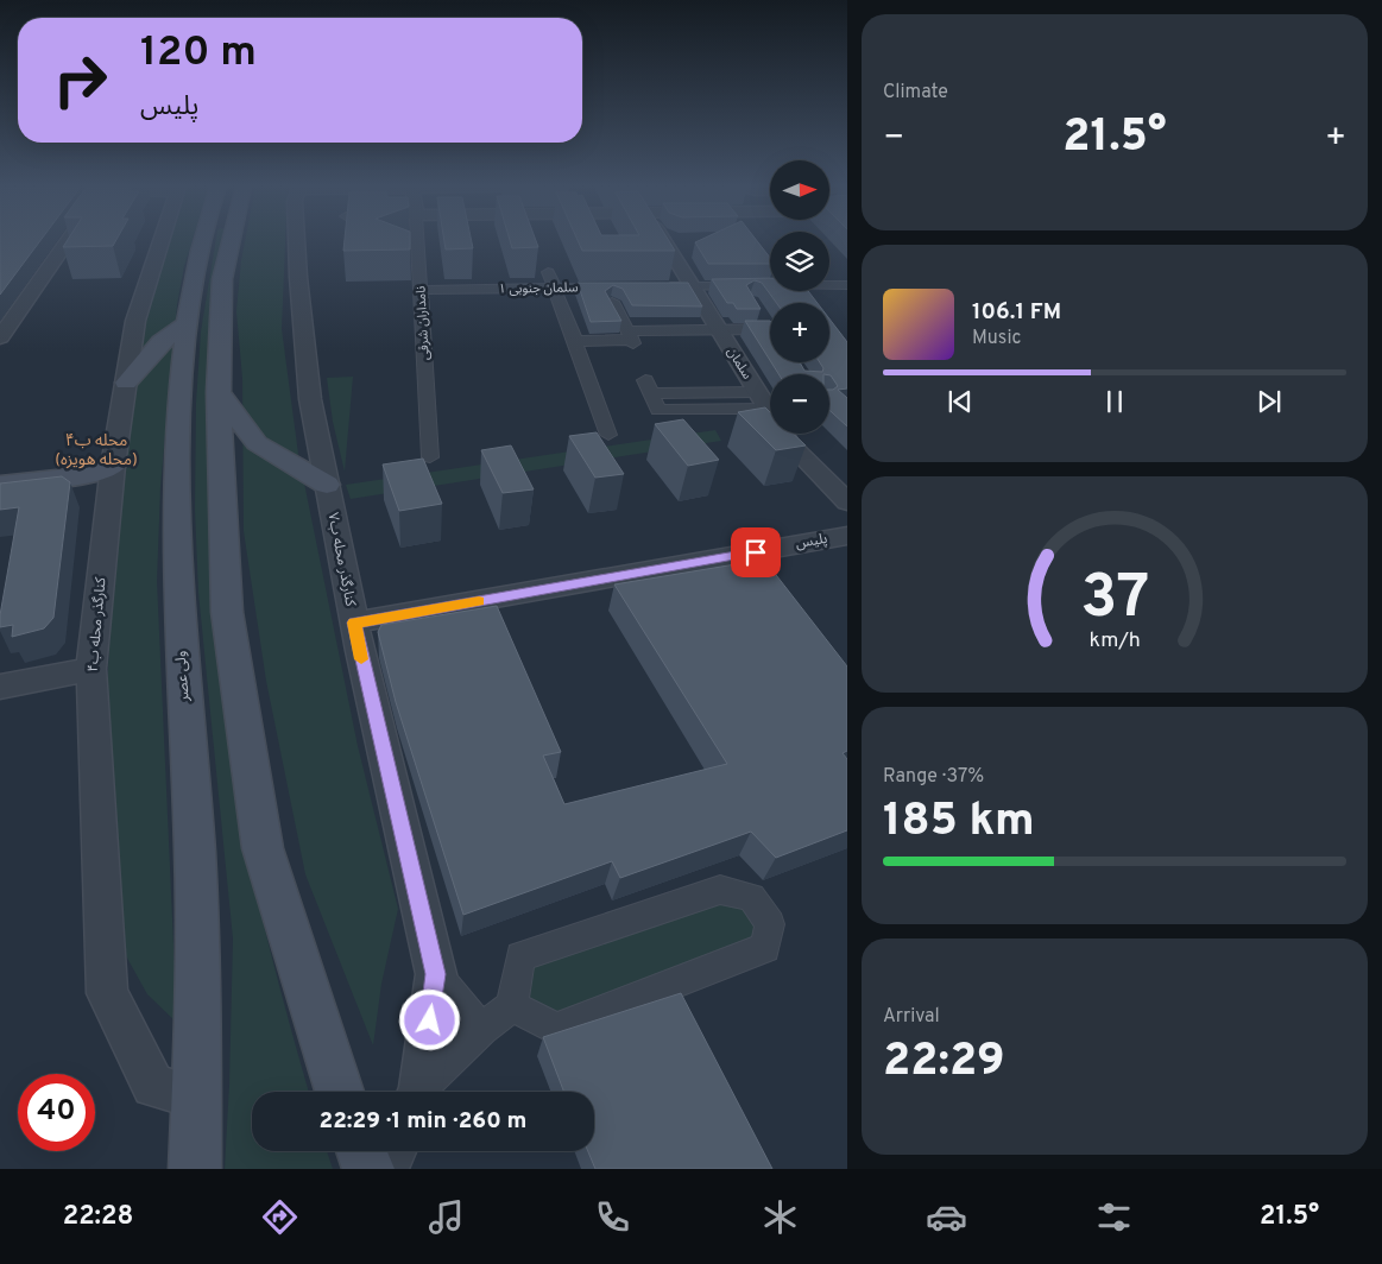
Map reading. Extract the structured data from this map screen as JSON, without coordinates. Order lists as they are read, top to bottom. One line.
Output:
{"streets":{"main road":["ولی عصر"],"street":["سلمان جنوبی ۱","نامداران شرقی","سلمان","پلیس","کنارگذر محله ب۷","کنارگذر محله ب۴"]},"crossings":[["سلمان جنوبی ۱","نامداران شرقی"],["پلیس","کنارگذر محله ب۷"],["کنارگذر محله ب۴","ولی عصر"]],"districts":["محله ب۴ (محله هویزه)"],"north":"right","page":{"tile":["Climate",["Range · 37%","185 km"],["Arrival","22:29"]],"turn":["120 m","پلیس"],"heat":["−","21.5°","+"],"map_buttons":["+","−"],"song":["106.1 FM","Music"],"limit":"40","trip":"22:29 · 1 min · 260 m","tabs":["22:28","21.5°"],"gauge":["37","km/h"]}}
